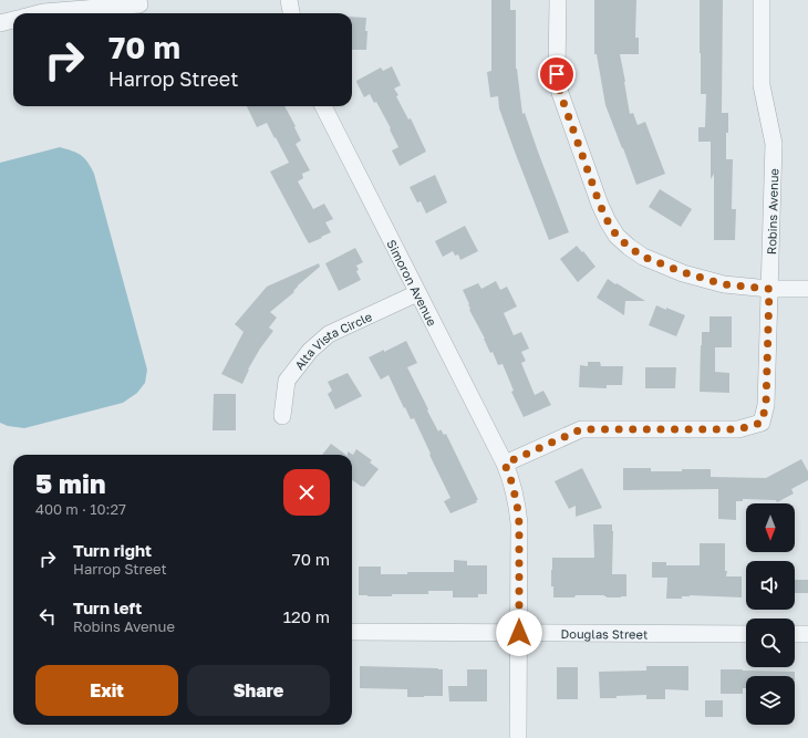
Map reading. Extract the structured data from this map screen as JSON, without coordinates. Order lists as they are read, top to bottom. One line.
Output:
{"streets":{"street":["Robins Avenue","Simoron Avenue","Alta Vista Circle","Douglas Street"]},"crossings":[["Robins Avenue","Simoron Avenue"],["Simoron Avenue","Alta Vista Circle"],["Simoron Avenue","Douglas Street"]],"north":"bottom","page":{"turn":["70 m","Harrop Street"],"heading":["5 min","400 m · 10:27"],"list":[{"name":"Turn right","note":"Harrop Street","value":"70 m"},{"name":"Turn left","note":"Robins Avenue","value":"120 m"}],"buttons":["Exit","Share"]}}
